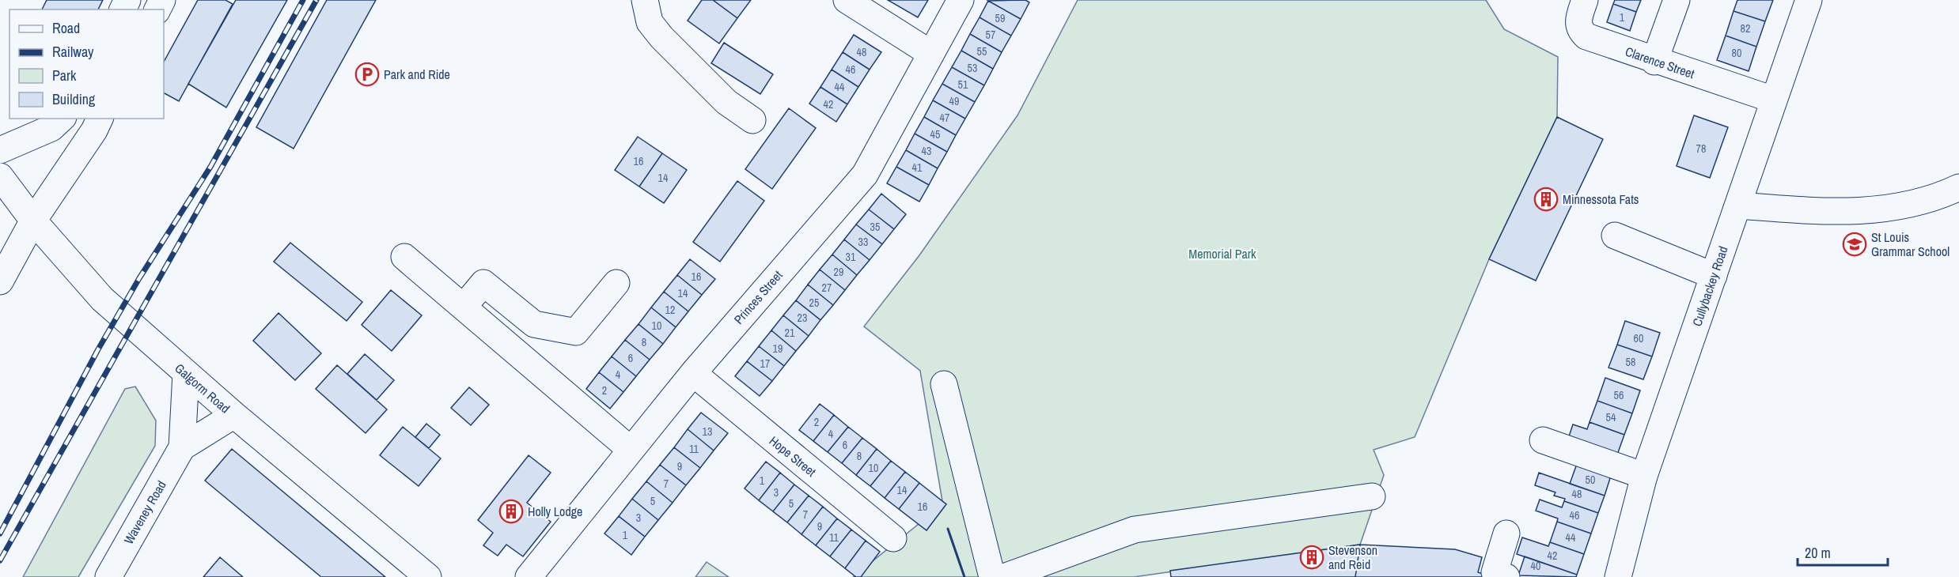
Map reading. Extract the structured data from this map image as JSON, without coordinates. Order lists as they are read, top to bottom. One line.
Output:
{"streets":{"street":["Clarence Street","Cullybackey Road","Princes Street","Galgorm Road","Hope Street","Waveney Road"]},"crossings":[["Clarence Street","Cullybackey Road"],["Princes Street","Hope Street"],["Galgorm Road","Waveney Road"]],"parks":["Memorial Park"],"places":{"parking":["Park and Ride"],"building":["Minnessota Fats","Holly Lodge","Stevenson and Reid"],"school or university":["St Louis Grammar School"]},"house_numbers":["1","59","82","57","55","48","80","53","46","51","44","49","42","47","45","78","43","16","41","14","35","33","31","29","16","27","14","25","12","23","10","21","60","8","19","6","58","17","4","2","56","54","2","13","4","6","11","8","9","10","50","1","7","14","3","48","5","5","16","7","46","3","9","1","11","44","42","40"],"legend":["Road","Railway","Park","Building"],"scale_bar":"20 m"}
